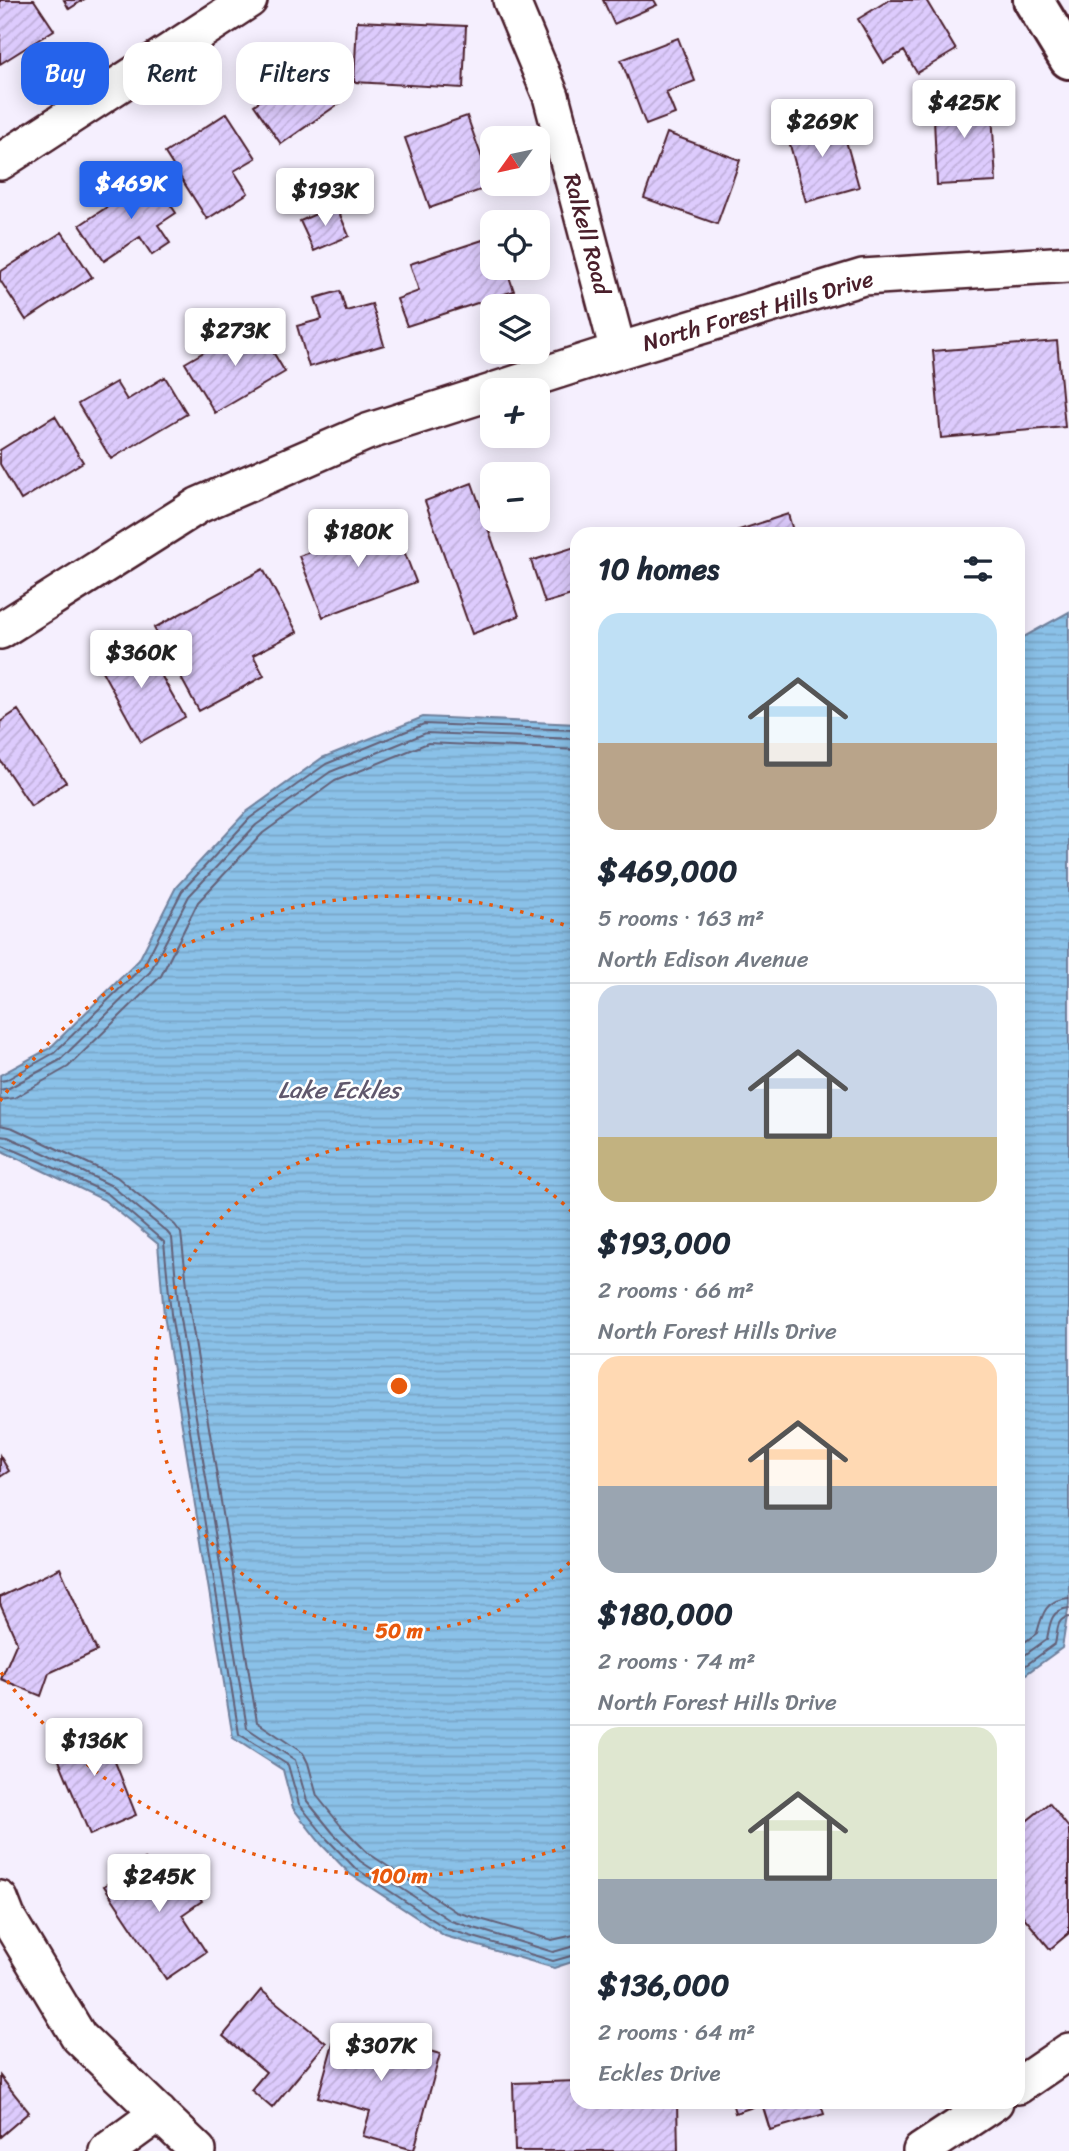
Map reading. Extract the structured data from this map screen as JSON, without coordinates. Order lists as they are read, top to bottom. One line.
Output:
{"streets":{"street":["Ralkell Road","North Forest Hills Drive"]},"crossings":[["Ralkell Road","North Forest Hills Drive"]],"water":["Lake Eckles"],"north":"bottom left","page":{"chip":["Buy","Rent","Filters"],"price":["$425K","$269K","$469K","$193K","$273K","$180K","$360K","$136K","$245K","$307K"],"map_buttons":["+","−"],"heading":"10 homes","list":[{"name":"$469,000","note":"5 rooms · 163 m² · North Edison Avenue"},{"name":"$193,000","note":"2 rooms · 66 m² · North Forest Hills Drive"},{"name":"$180,000","note":"2 rooms · 74 m² · North Forest Hills Drive"},{"name":"$136,000","note":"2 rooms · 64 m² · Eckles Drive"}]},"rings":["50 m","100 m"]}
